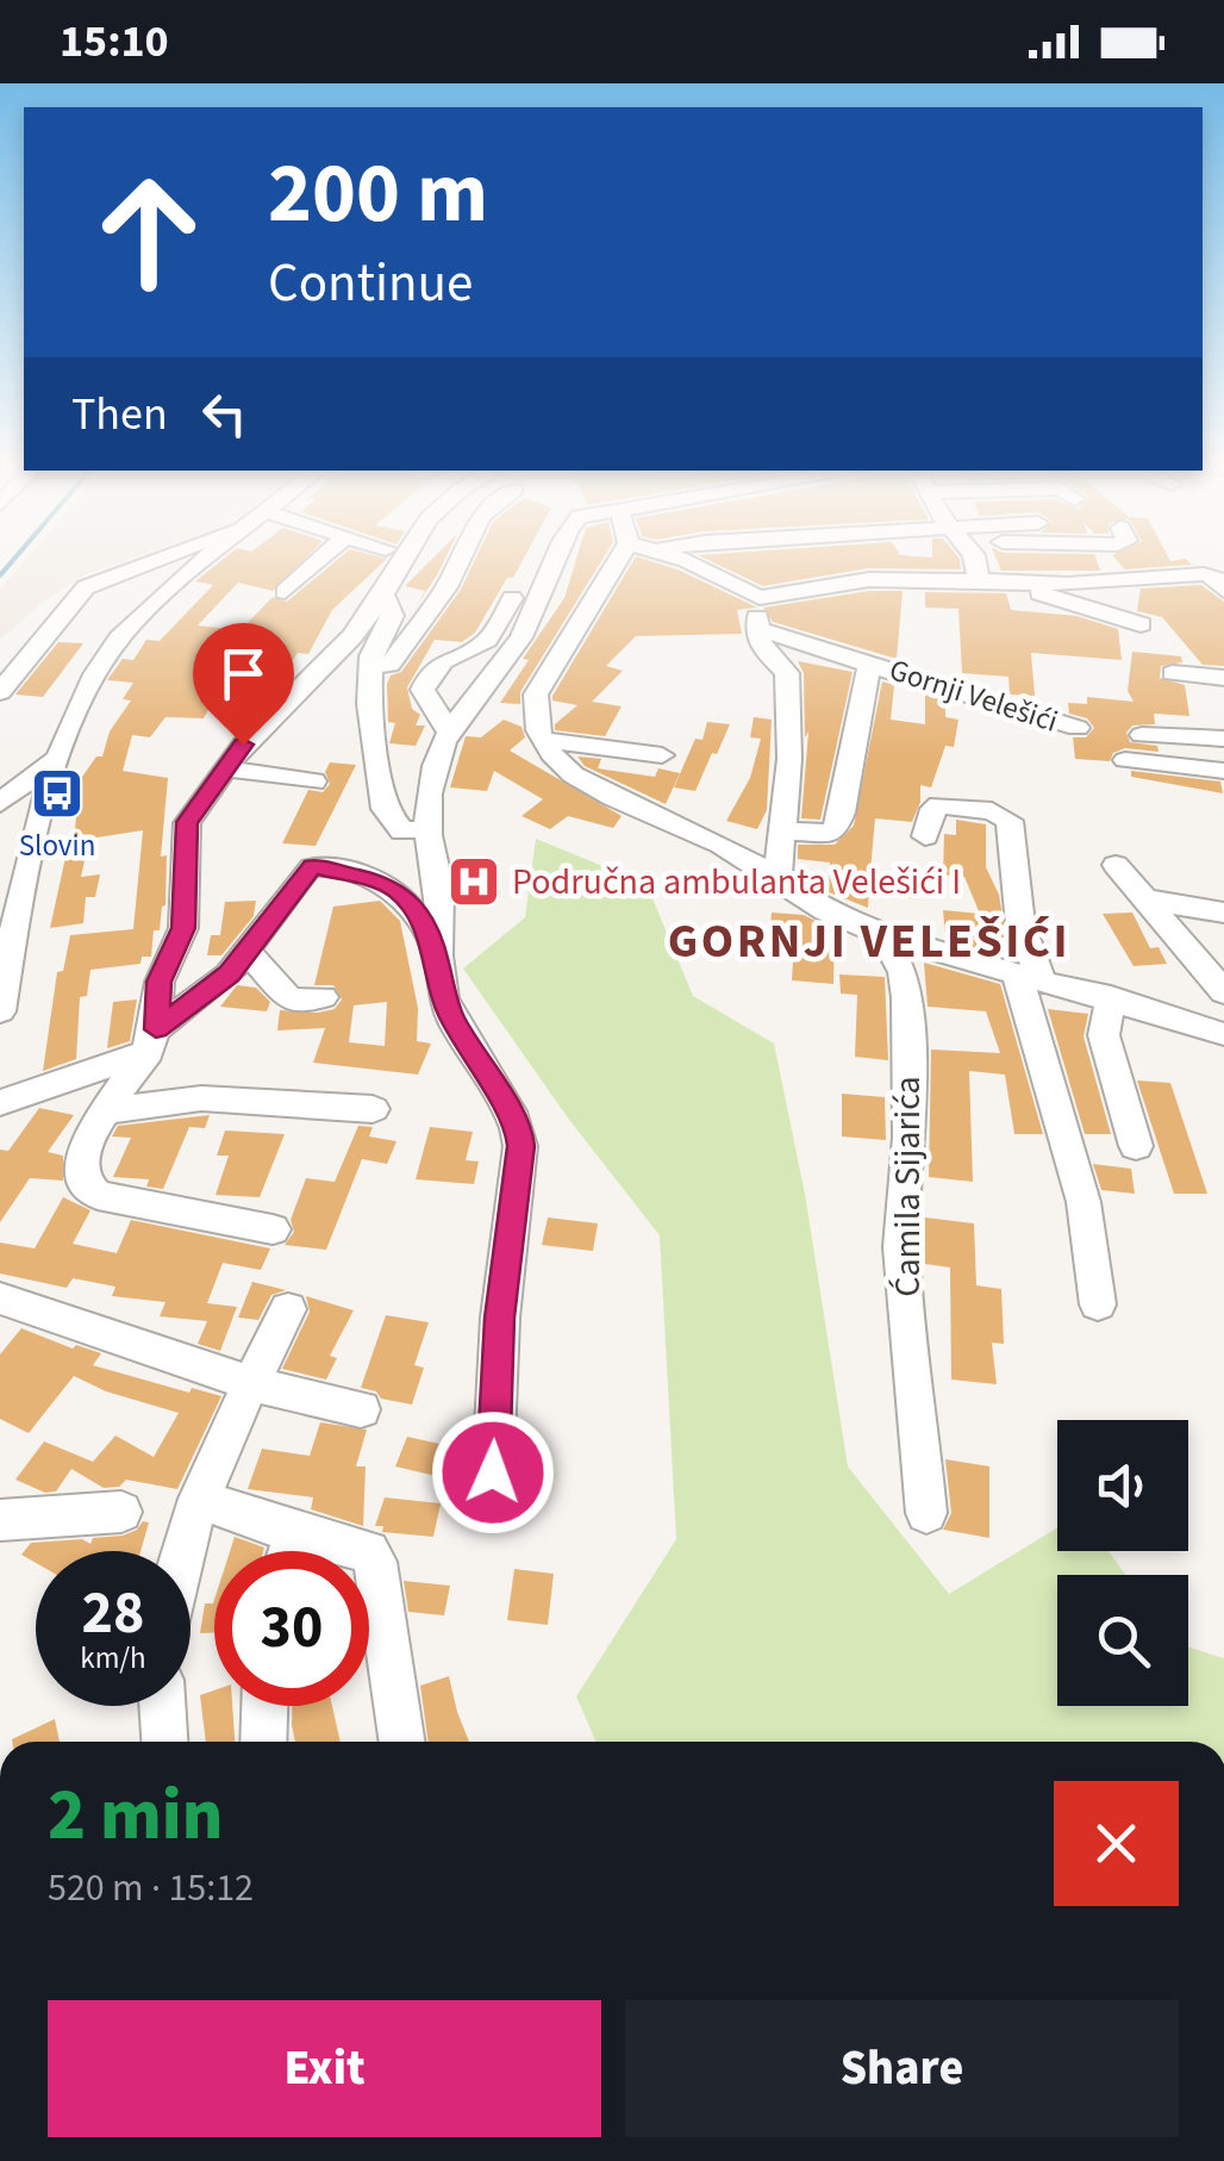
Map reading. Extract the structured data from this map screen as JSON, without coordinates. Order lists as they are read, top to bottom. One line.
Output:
{"streets":{"street":["Gornji Velešići","Ćamila Sijarića"]},"districts":["GORNJI VELEŠIĆI"],"places":{"bus stop":["Slovin"],"hospital":["Područna ambulanta Velešići I"]},"page":{"status":"15:10","turn":["200 m","Continue"],"then":"Then","speed":"28 km/h","limit":"30","heading":["2 min","520 m · 15:12"],"buttons":["Exit","Share"]}}
